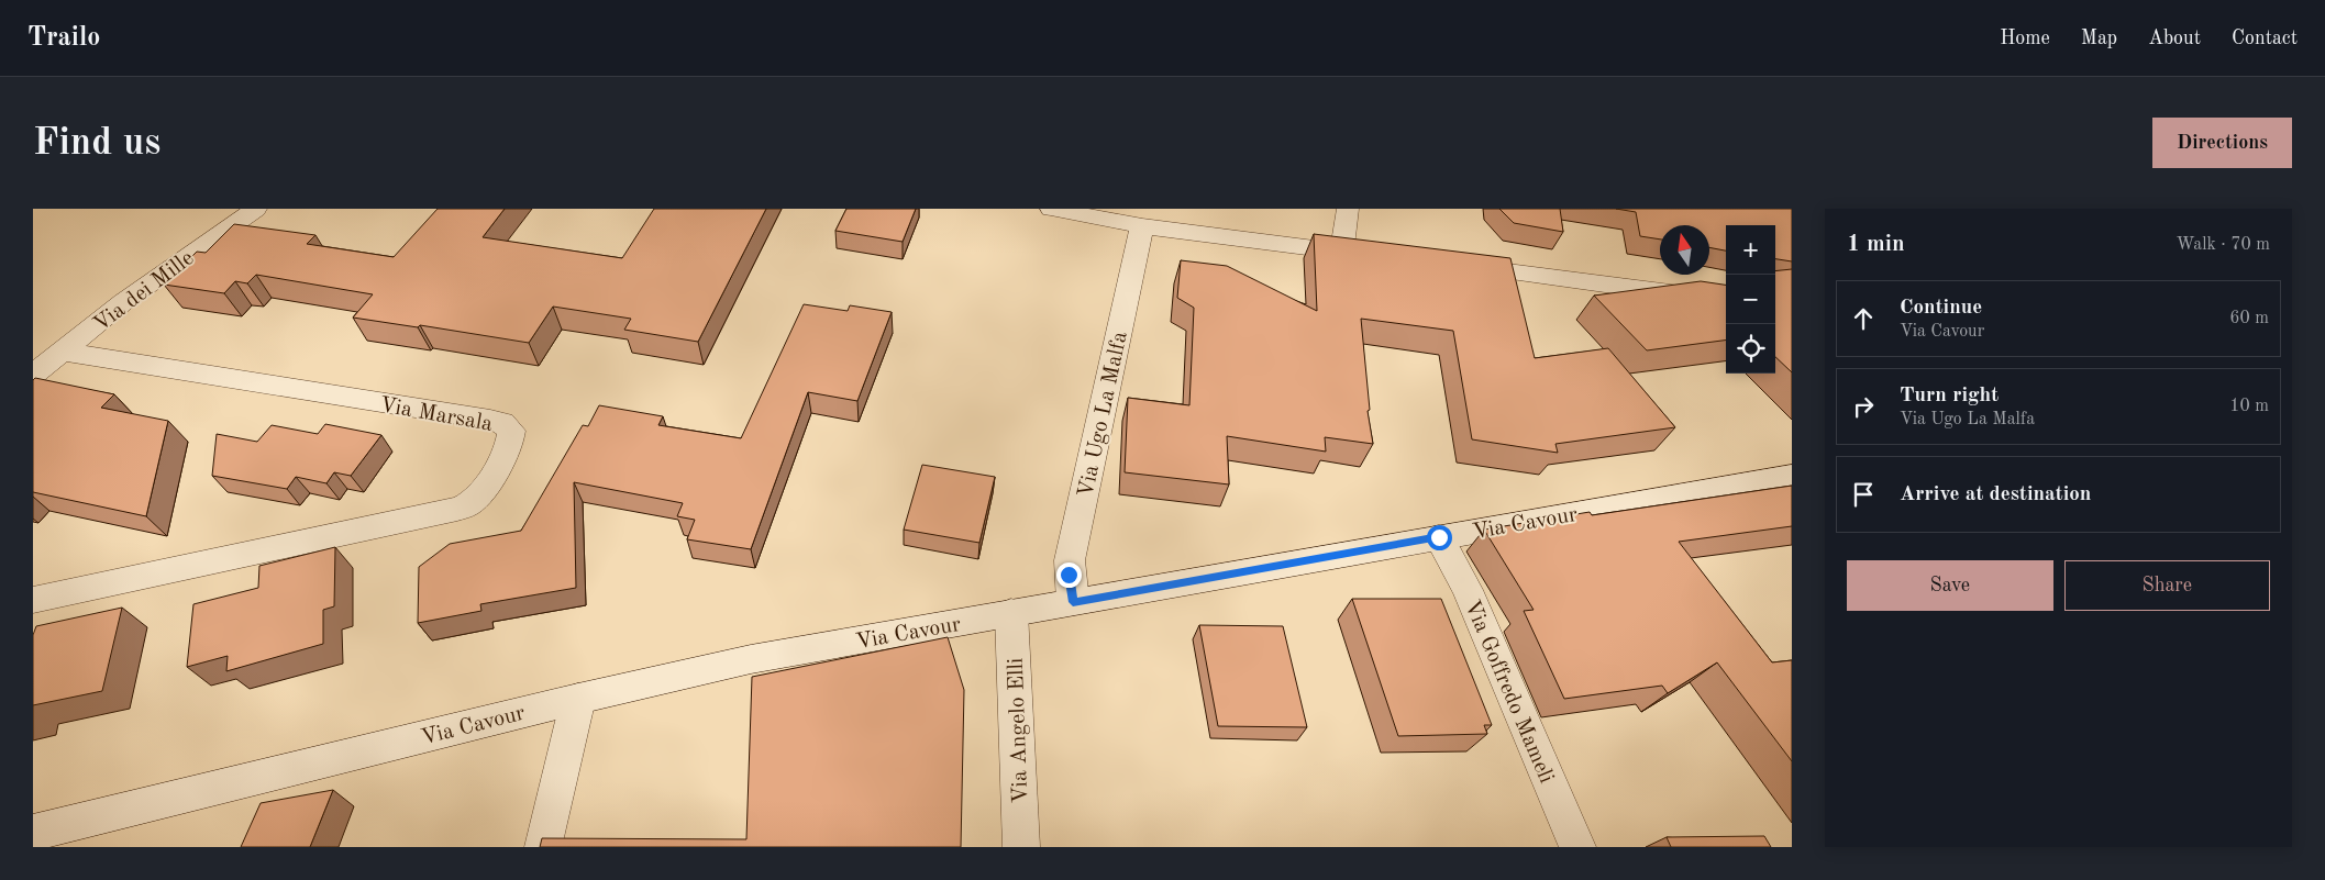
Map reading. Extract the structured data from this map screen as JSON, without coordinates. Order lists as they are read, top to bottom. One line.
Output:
{"streets":{"street":["Via dei Mille","Via Marsala","Via Ugo La Malfa","Via Cavour","Via Goffredo Mameli","Via Angelo Elli"]},"crossings":[["Via dei Mille","Via Marsala"],["Via Ugo La Malfa","Via Cavour"],["Via Cavour","Via Goffredo Mameli"],["Via Cavour","Via Angelo Elli"]],"north":"top","page":{"header":"Trailo","nav":["Home","Map","About","Contact"],"buttons":["Directions",["Save","Share"]],"title":"Find us","heading":["1 min","Walk · 70 m"],"map_buttons":["+","−"],"list":[["Continue","Via Cavour","60 m"],["Turn right","Via Ugo La Malfa","10 m"],"Arrive at destination"]}}
